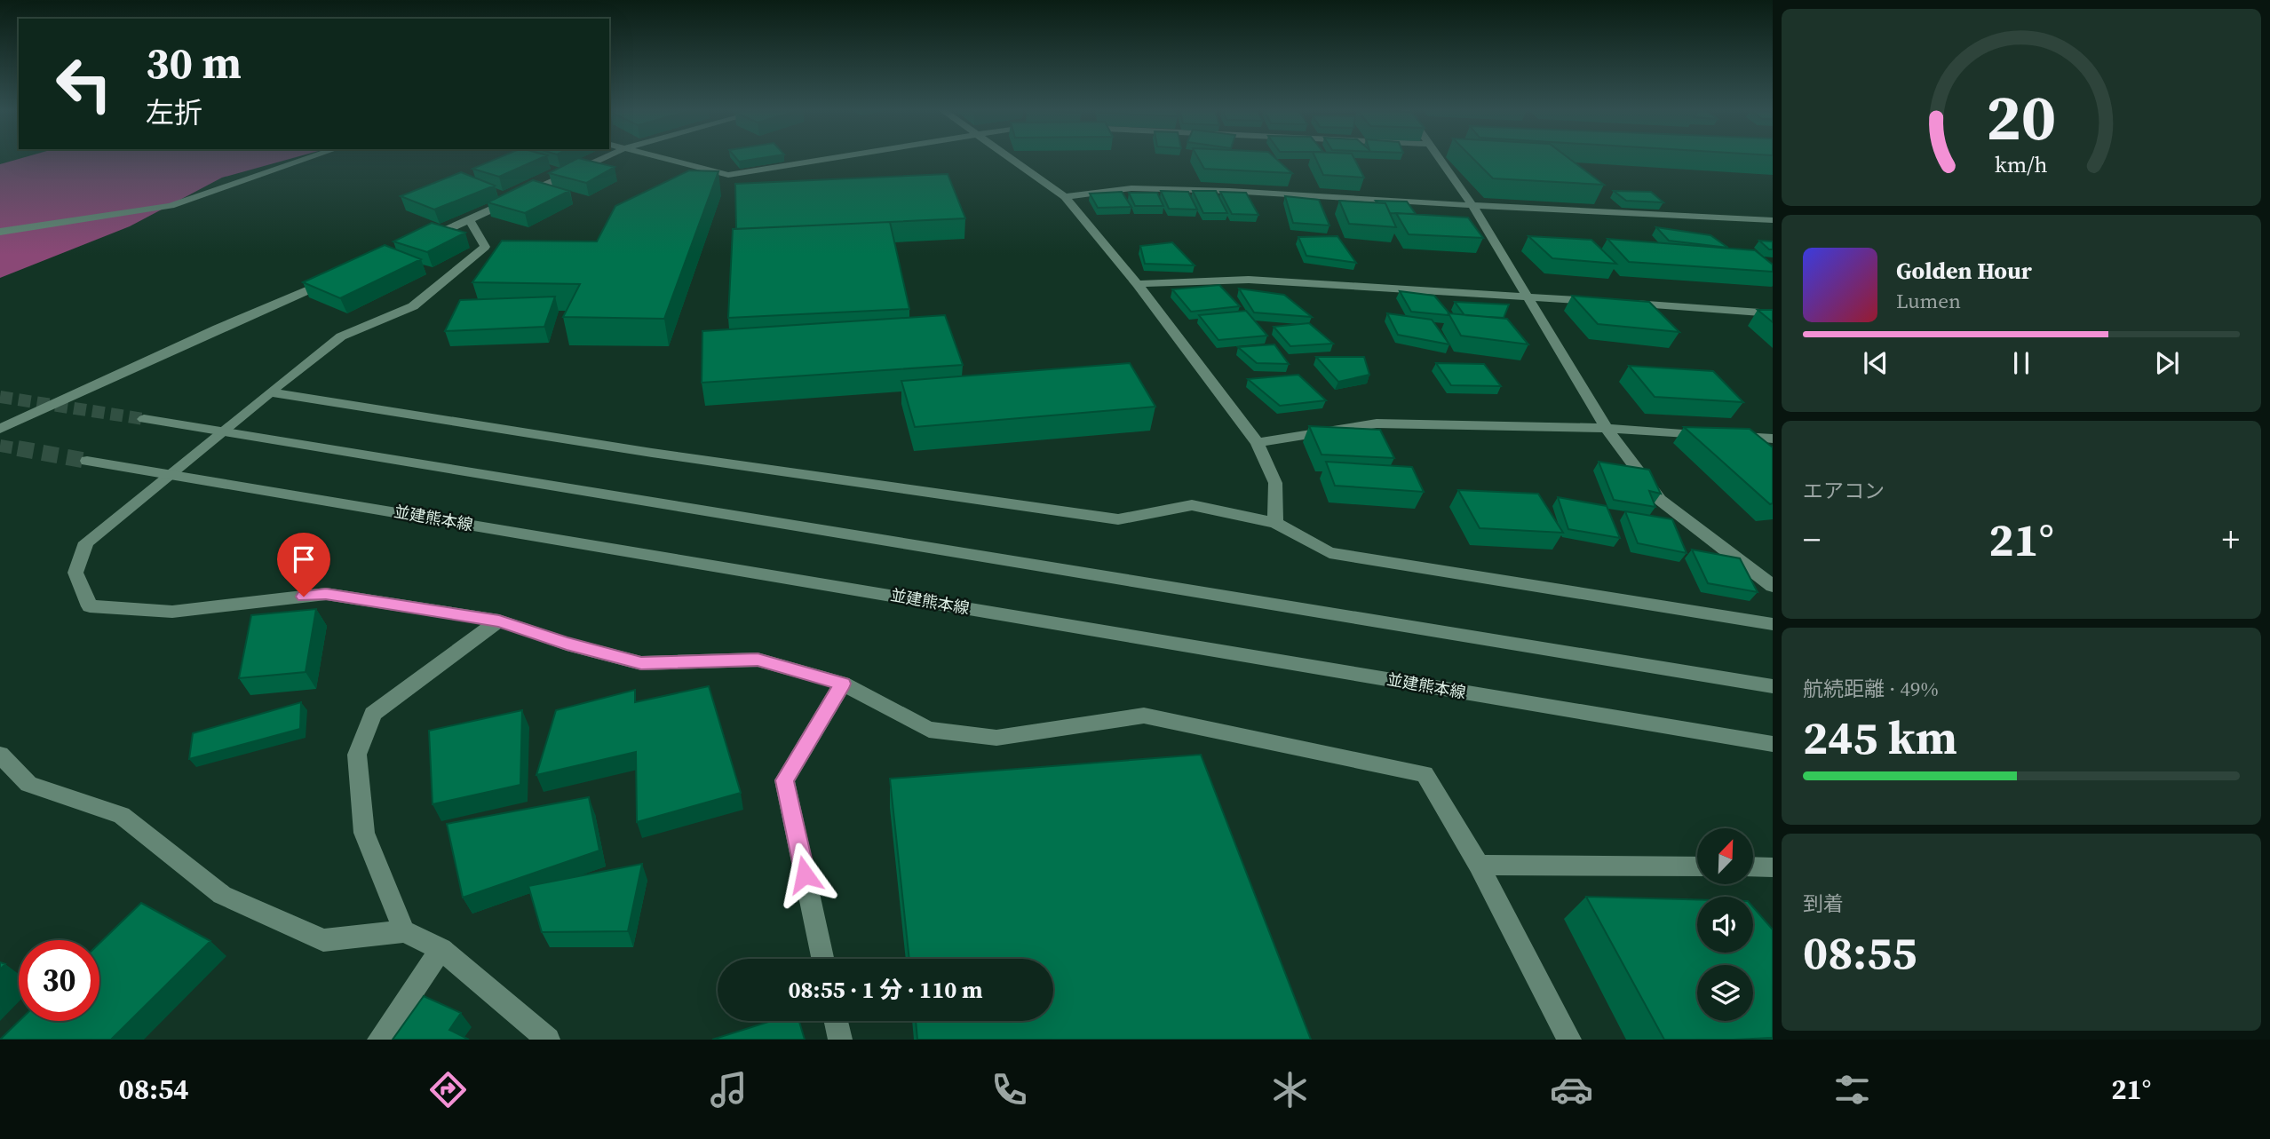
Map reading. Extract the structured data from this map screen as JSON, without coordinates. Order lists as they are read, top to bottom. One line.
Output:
{"streets":{"street":["並建熊本線"]},"north":"top right","page":{"turn":["30 m","左折"],"song":["Golden Hour","Lumen"],"tile":["エアコン",["航続距離 · 49%","245 km"],["到着","08:55"]],"heat":["−","21°","+"],"limit":"30","trip":"08:55 · 1 分 · 110 m","tabs":["08:54","21°"],"gauge":["20","km/h"]}}
